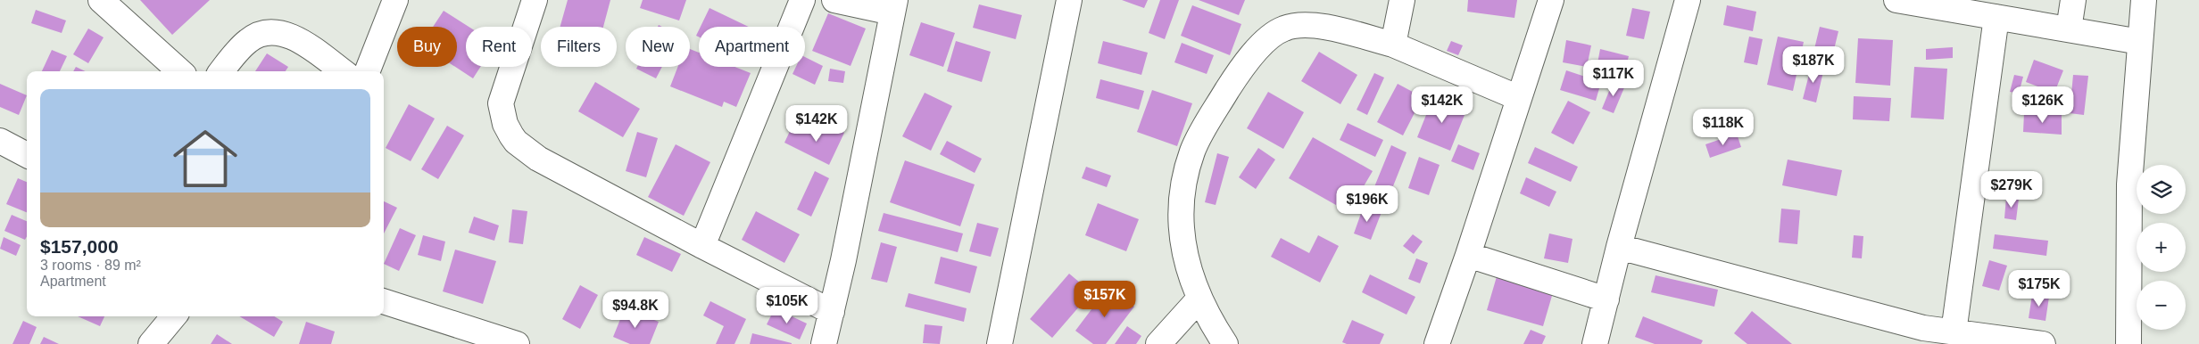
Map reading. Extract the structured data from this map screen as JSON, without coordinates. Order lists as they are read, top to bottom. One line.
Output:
{"page":{"chip":["Buy","Rent","Filters","New","Apartment"],"price":["$187K","$117K","$142K","$126K","$142K","$118K","$279K","$196K","$175K","$157K","$105K","$94.8K"],"list":[{"name":"$157,000","note":"3 rooms · 89 m² · Apartment"}],"map_buttons":["+","−"]}}
